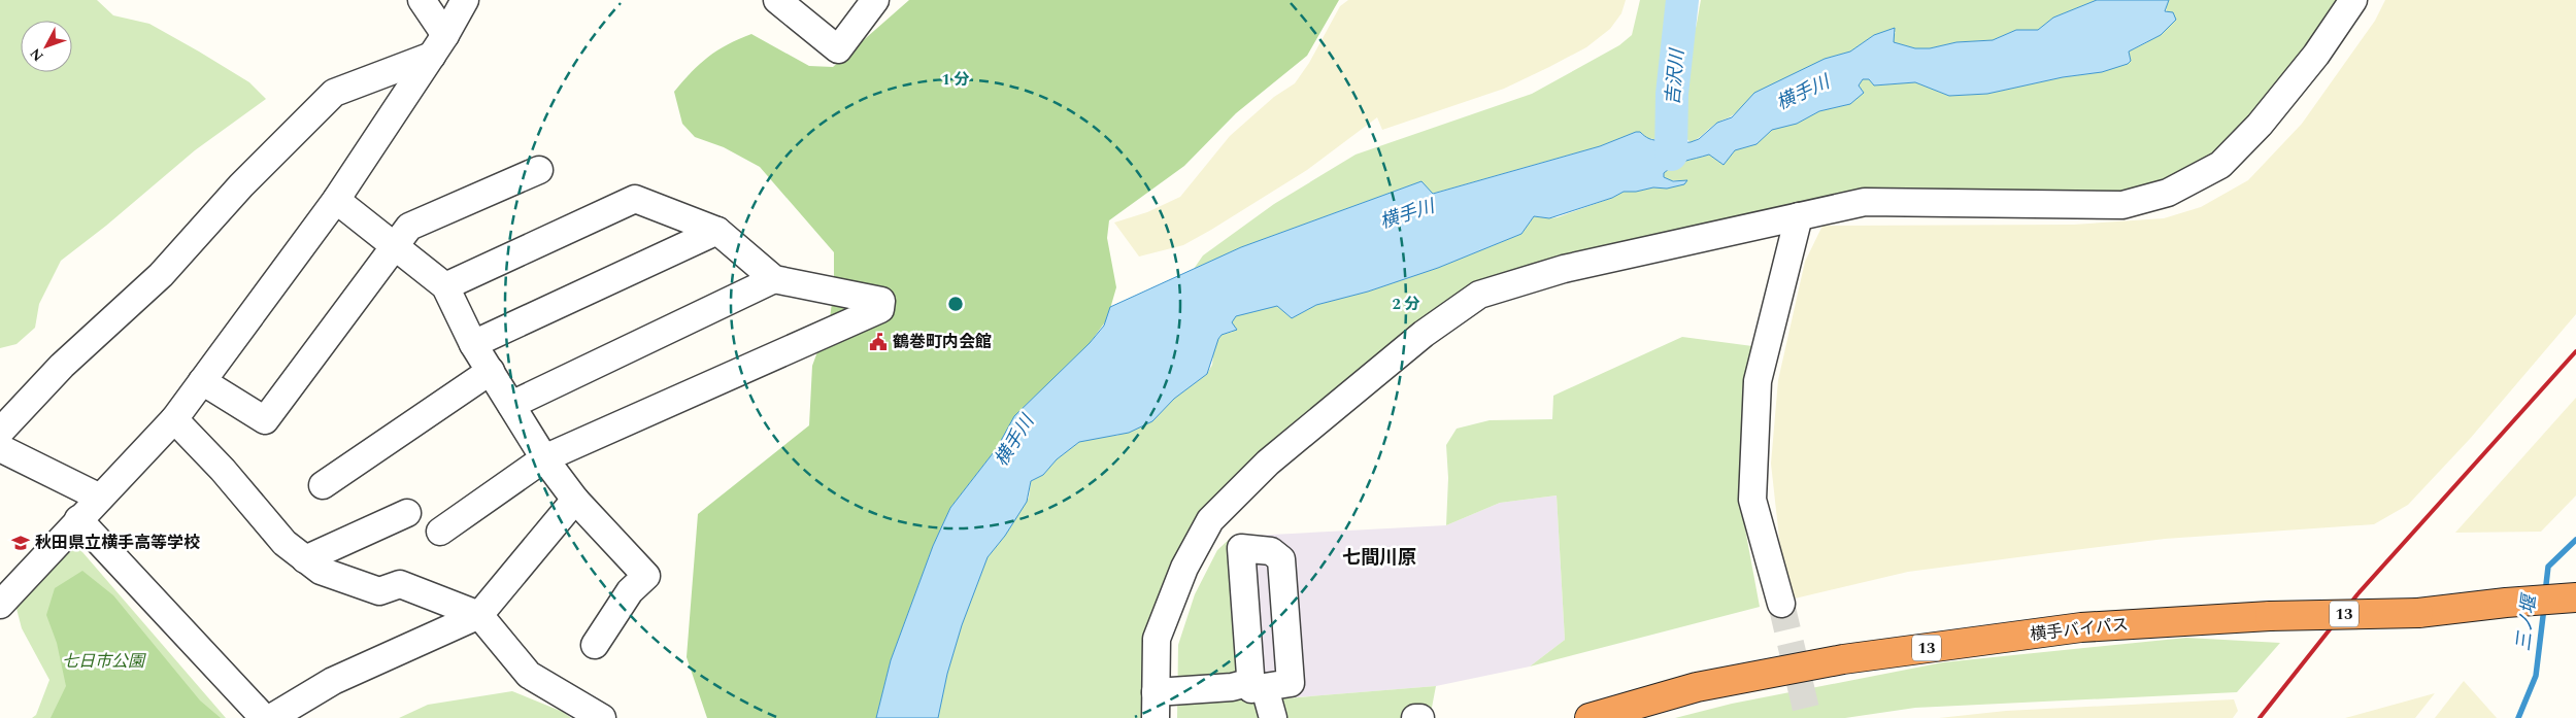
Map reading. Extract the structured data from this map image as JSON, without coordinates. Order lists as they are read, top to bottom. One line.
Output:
{"streets":{"highway":["13","横手バイパス"]},"districts":["七間川原"],"water":["吉沢川","横手川","三ノ堰"],"parks":["七日市公園"],"places":{"public building":["鶴巻町内会館"],"school or university":["秋田県立横手高等学校"]},"north":"bottom left","rings":["1 分","2 分"]}
